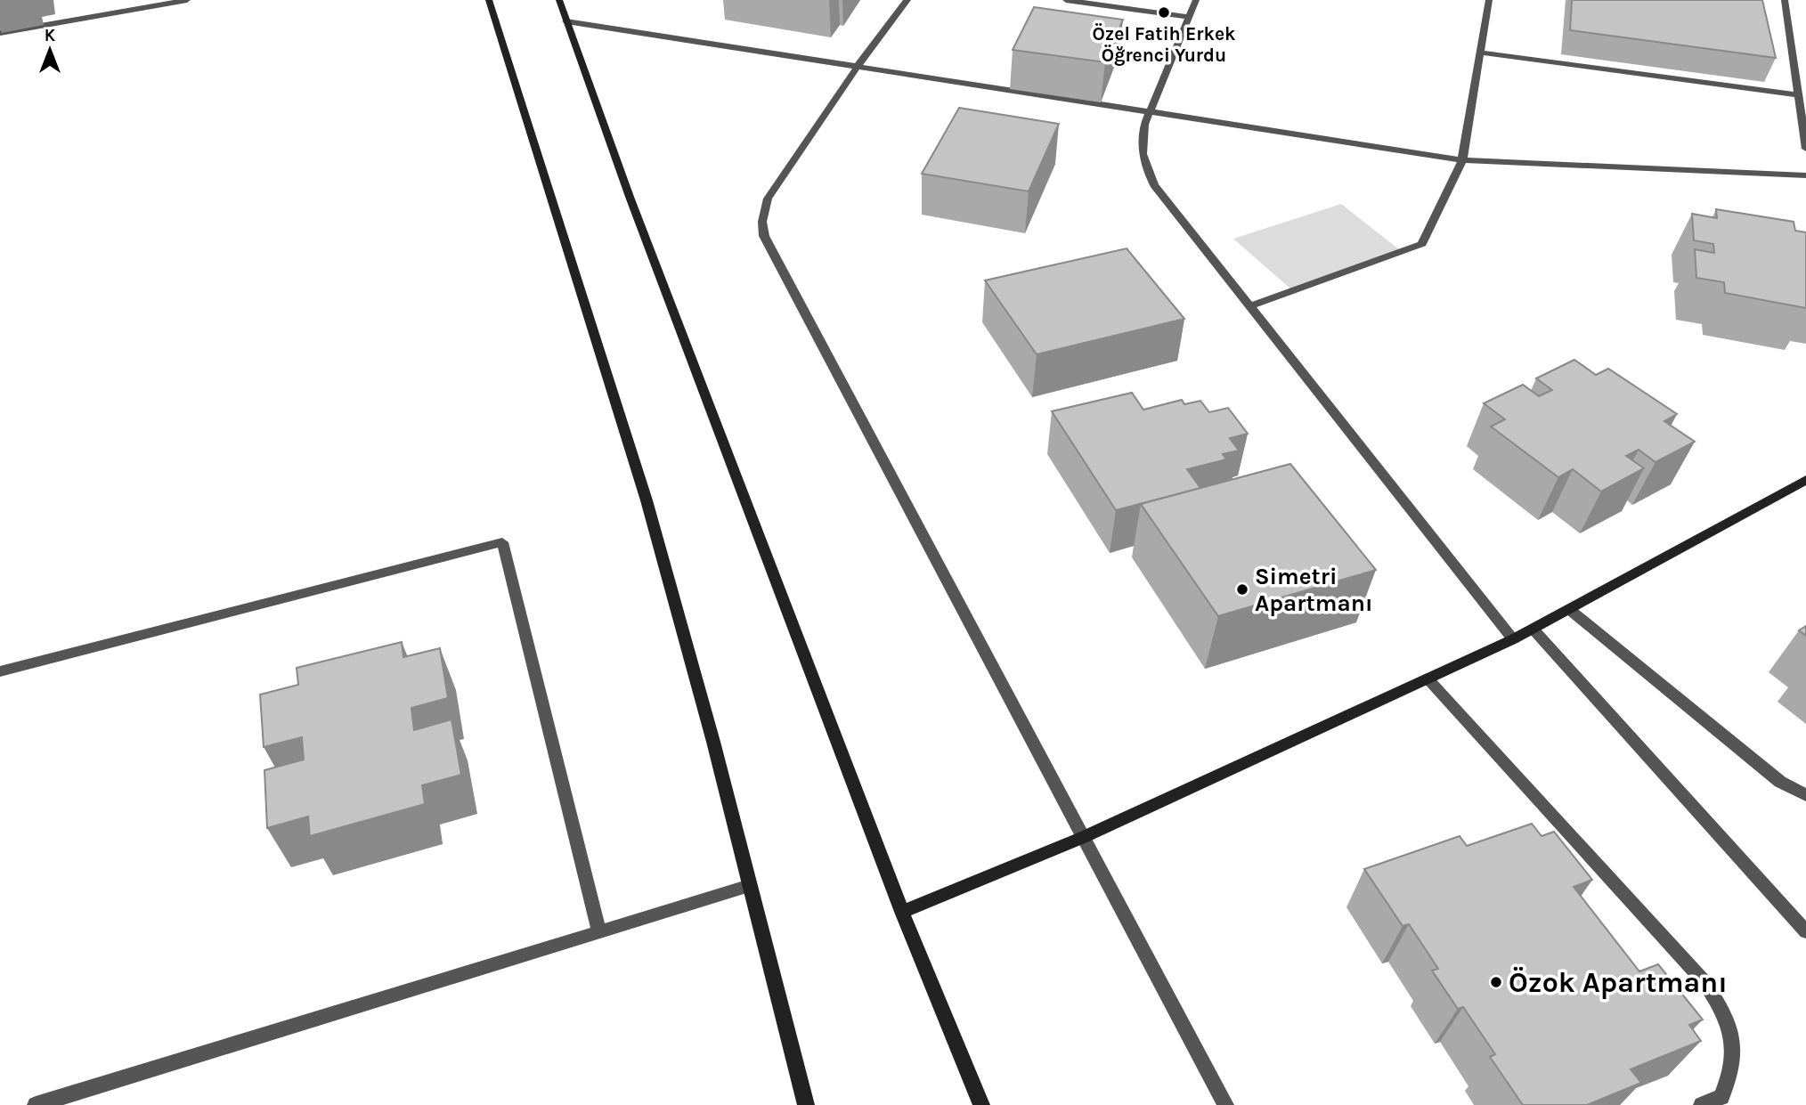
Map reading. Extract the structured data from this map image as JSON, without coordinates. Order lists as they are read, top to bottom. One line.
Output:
{"places":["Özel Fatih Erkek Öğrenci Yurdu","Simetri Apartmanı","Özok Apartmanı"],"north":"top"}
